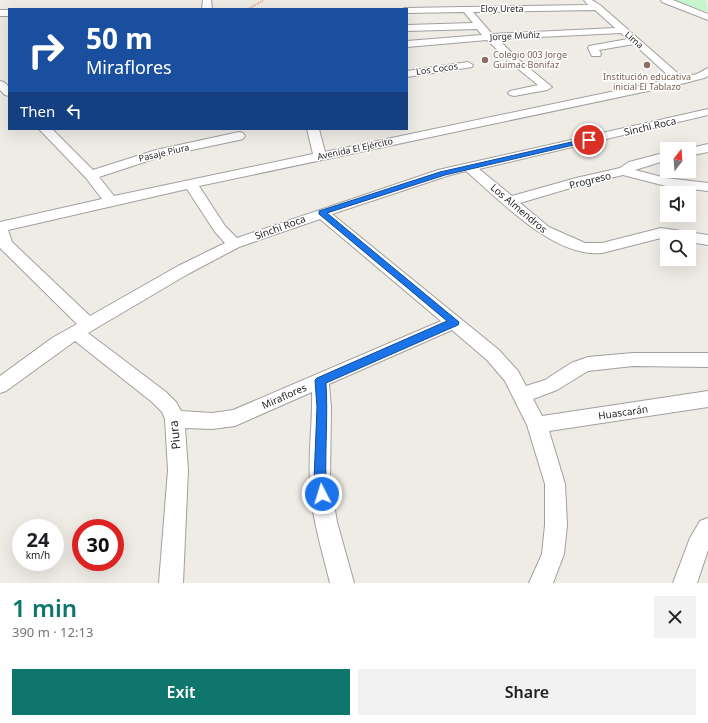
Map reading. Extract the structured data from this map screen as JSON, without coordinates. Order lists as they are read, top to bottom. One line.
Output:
{"streets":{"street":["Eloy Ureta","Jorge Muñiz","Lima","Los Cocos","Sinchi Roca","Avenida El Ejército","Pasaje Piura","Progreso","Los Almendros","Miraflores","Huascarán","Piura"]},"crossings":[["Eloy Ureta","Lima"],["Jorge Muñiz","Lima"],["Lima","Avenida El Ejército"],["Sinchi Roca","Los Almendros"],["Sinchi Roca","Piura"],["Avenida El Ejército","Piura"],["Progreso","Los Almendros"],["Miraflores","Piura"]],"places":["Colegio 003 Jorge Guimac Bonifaz","Institución educativa inicial El Tablazo"],"north":"top","page":{"turn":["50 m","Miraflores"],"then":"Then","speed":"24 km/h","limit":"30","heading":["1 min","390 m · 12:13"],"buttons":["Exit","Share"]}}
